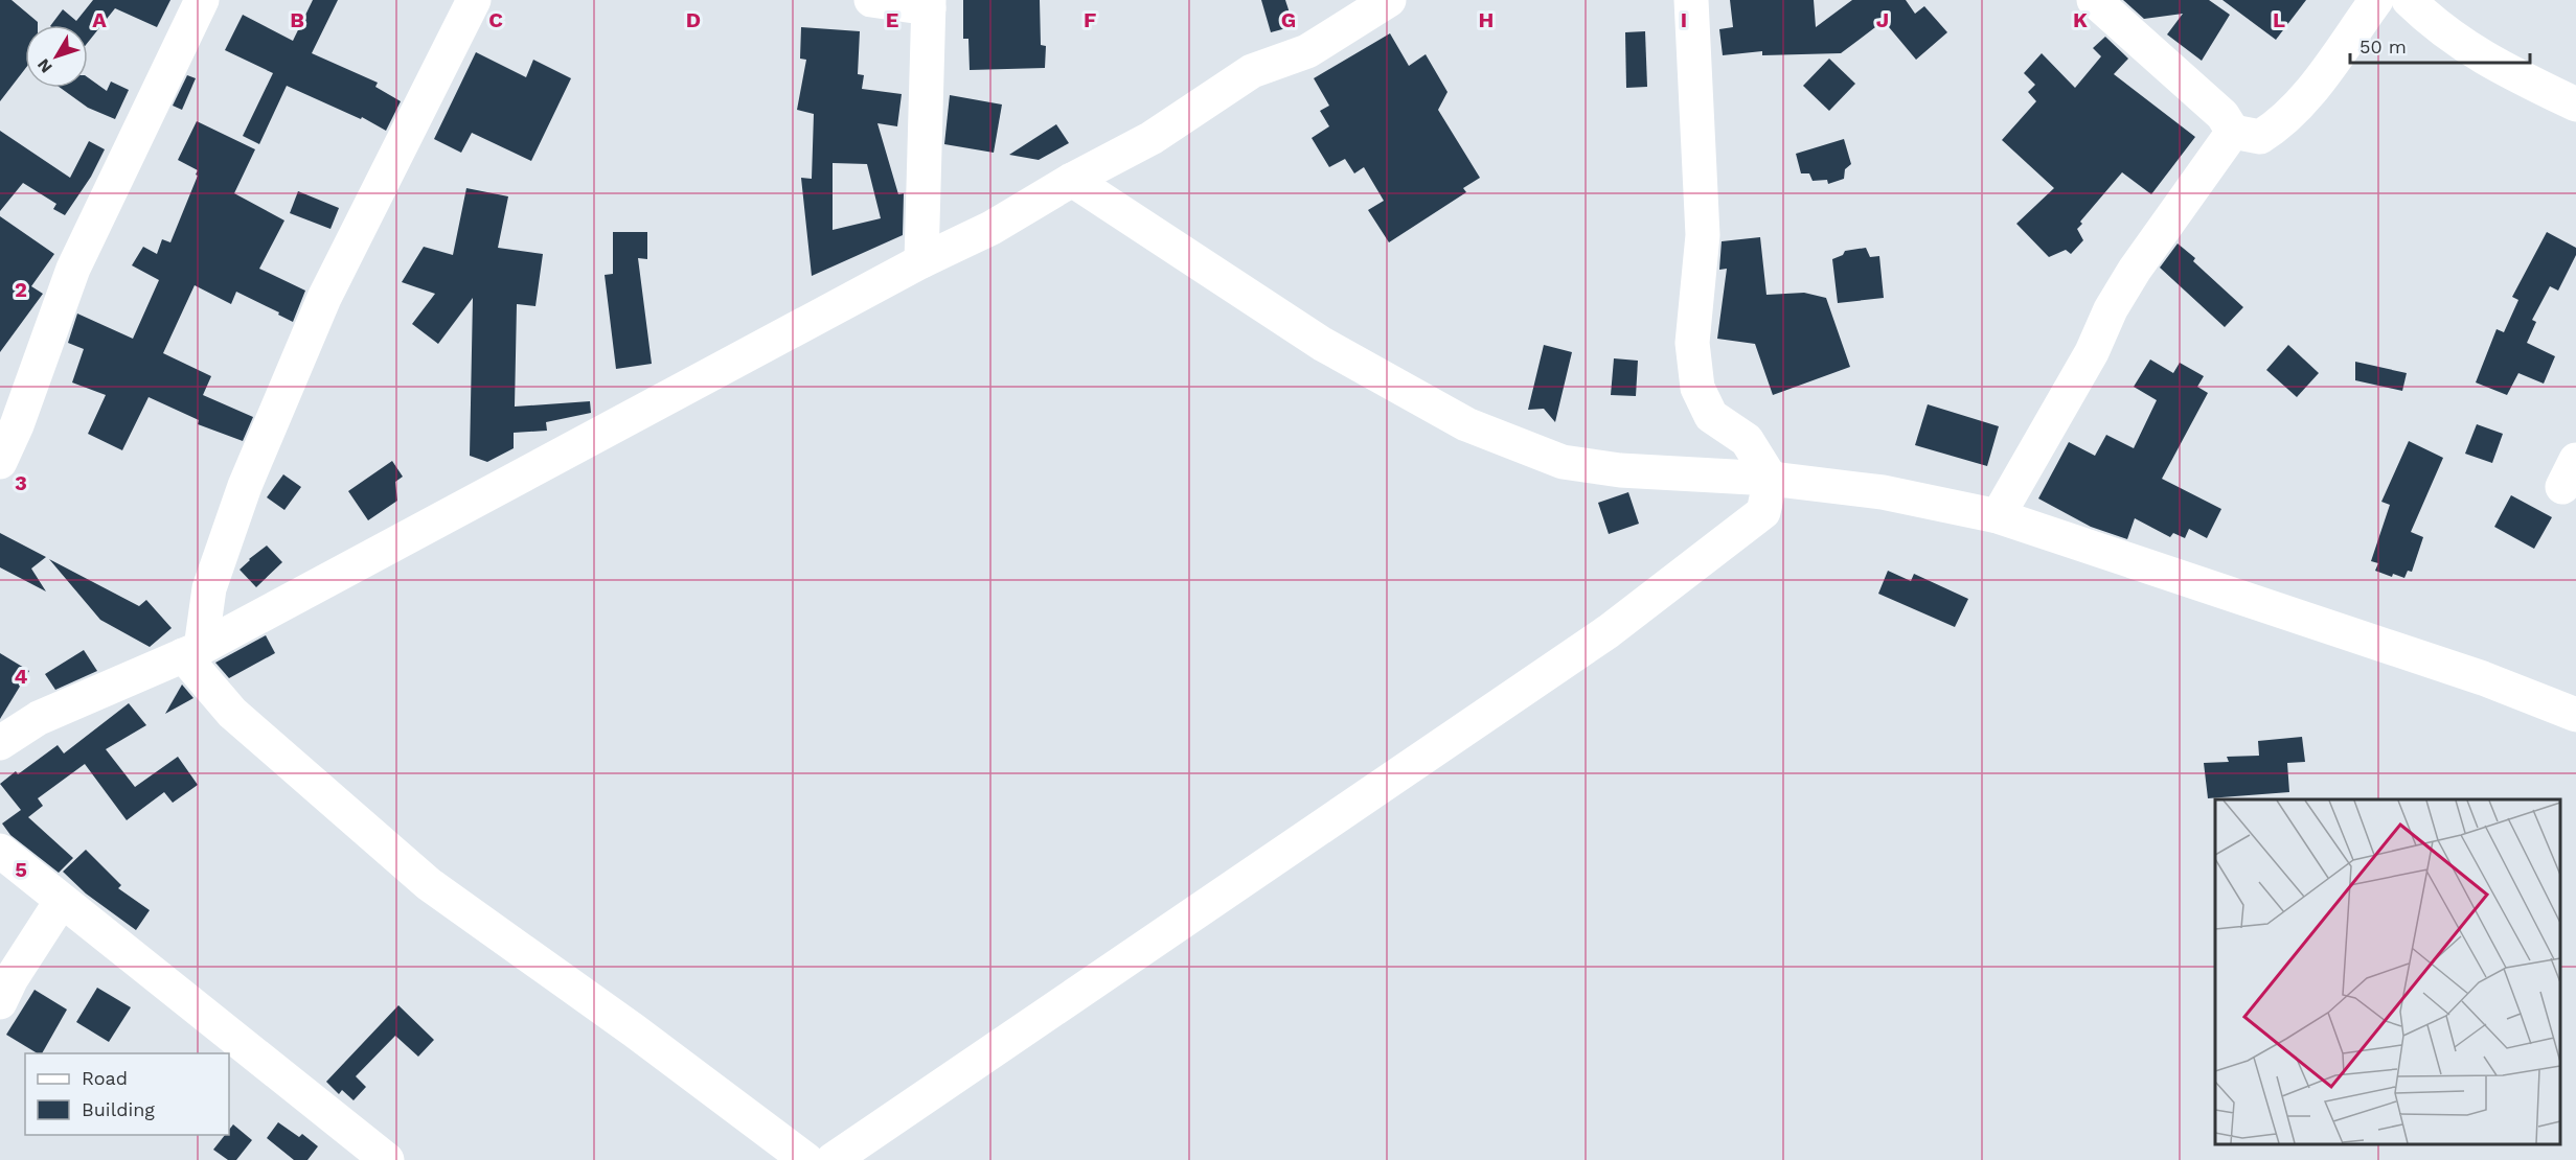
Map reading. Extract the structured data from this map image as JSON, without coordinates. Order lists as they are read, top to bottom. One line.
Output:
{"legend":["Road","Building"],"scale_bar":"50 m","north":"bottom left","grid":{"columns":["A","B","C","D","E","F","G","H","I","J","K","L"],"rows":["2","3","4","5"]}}
